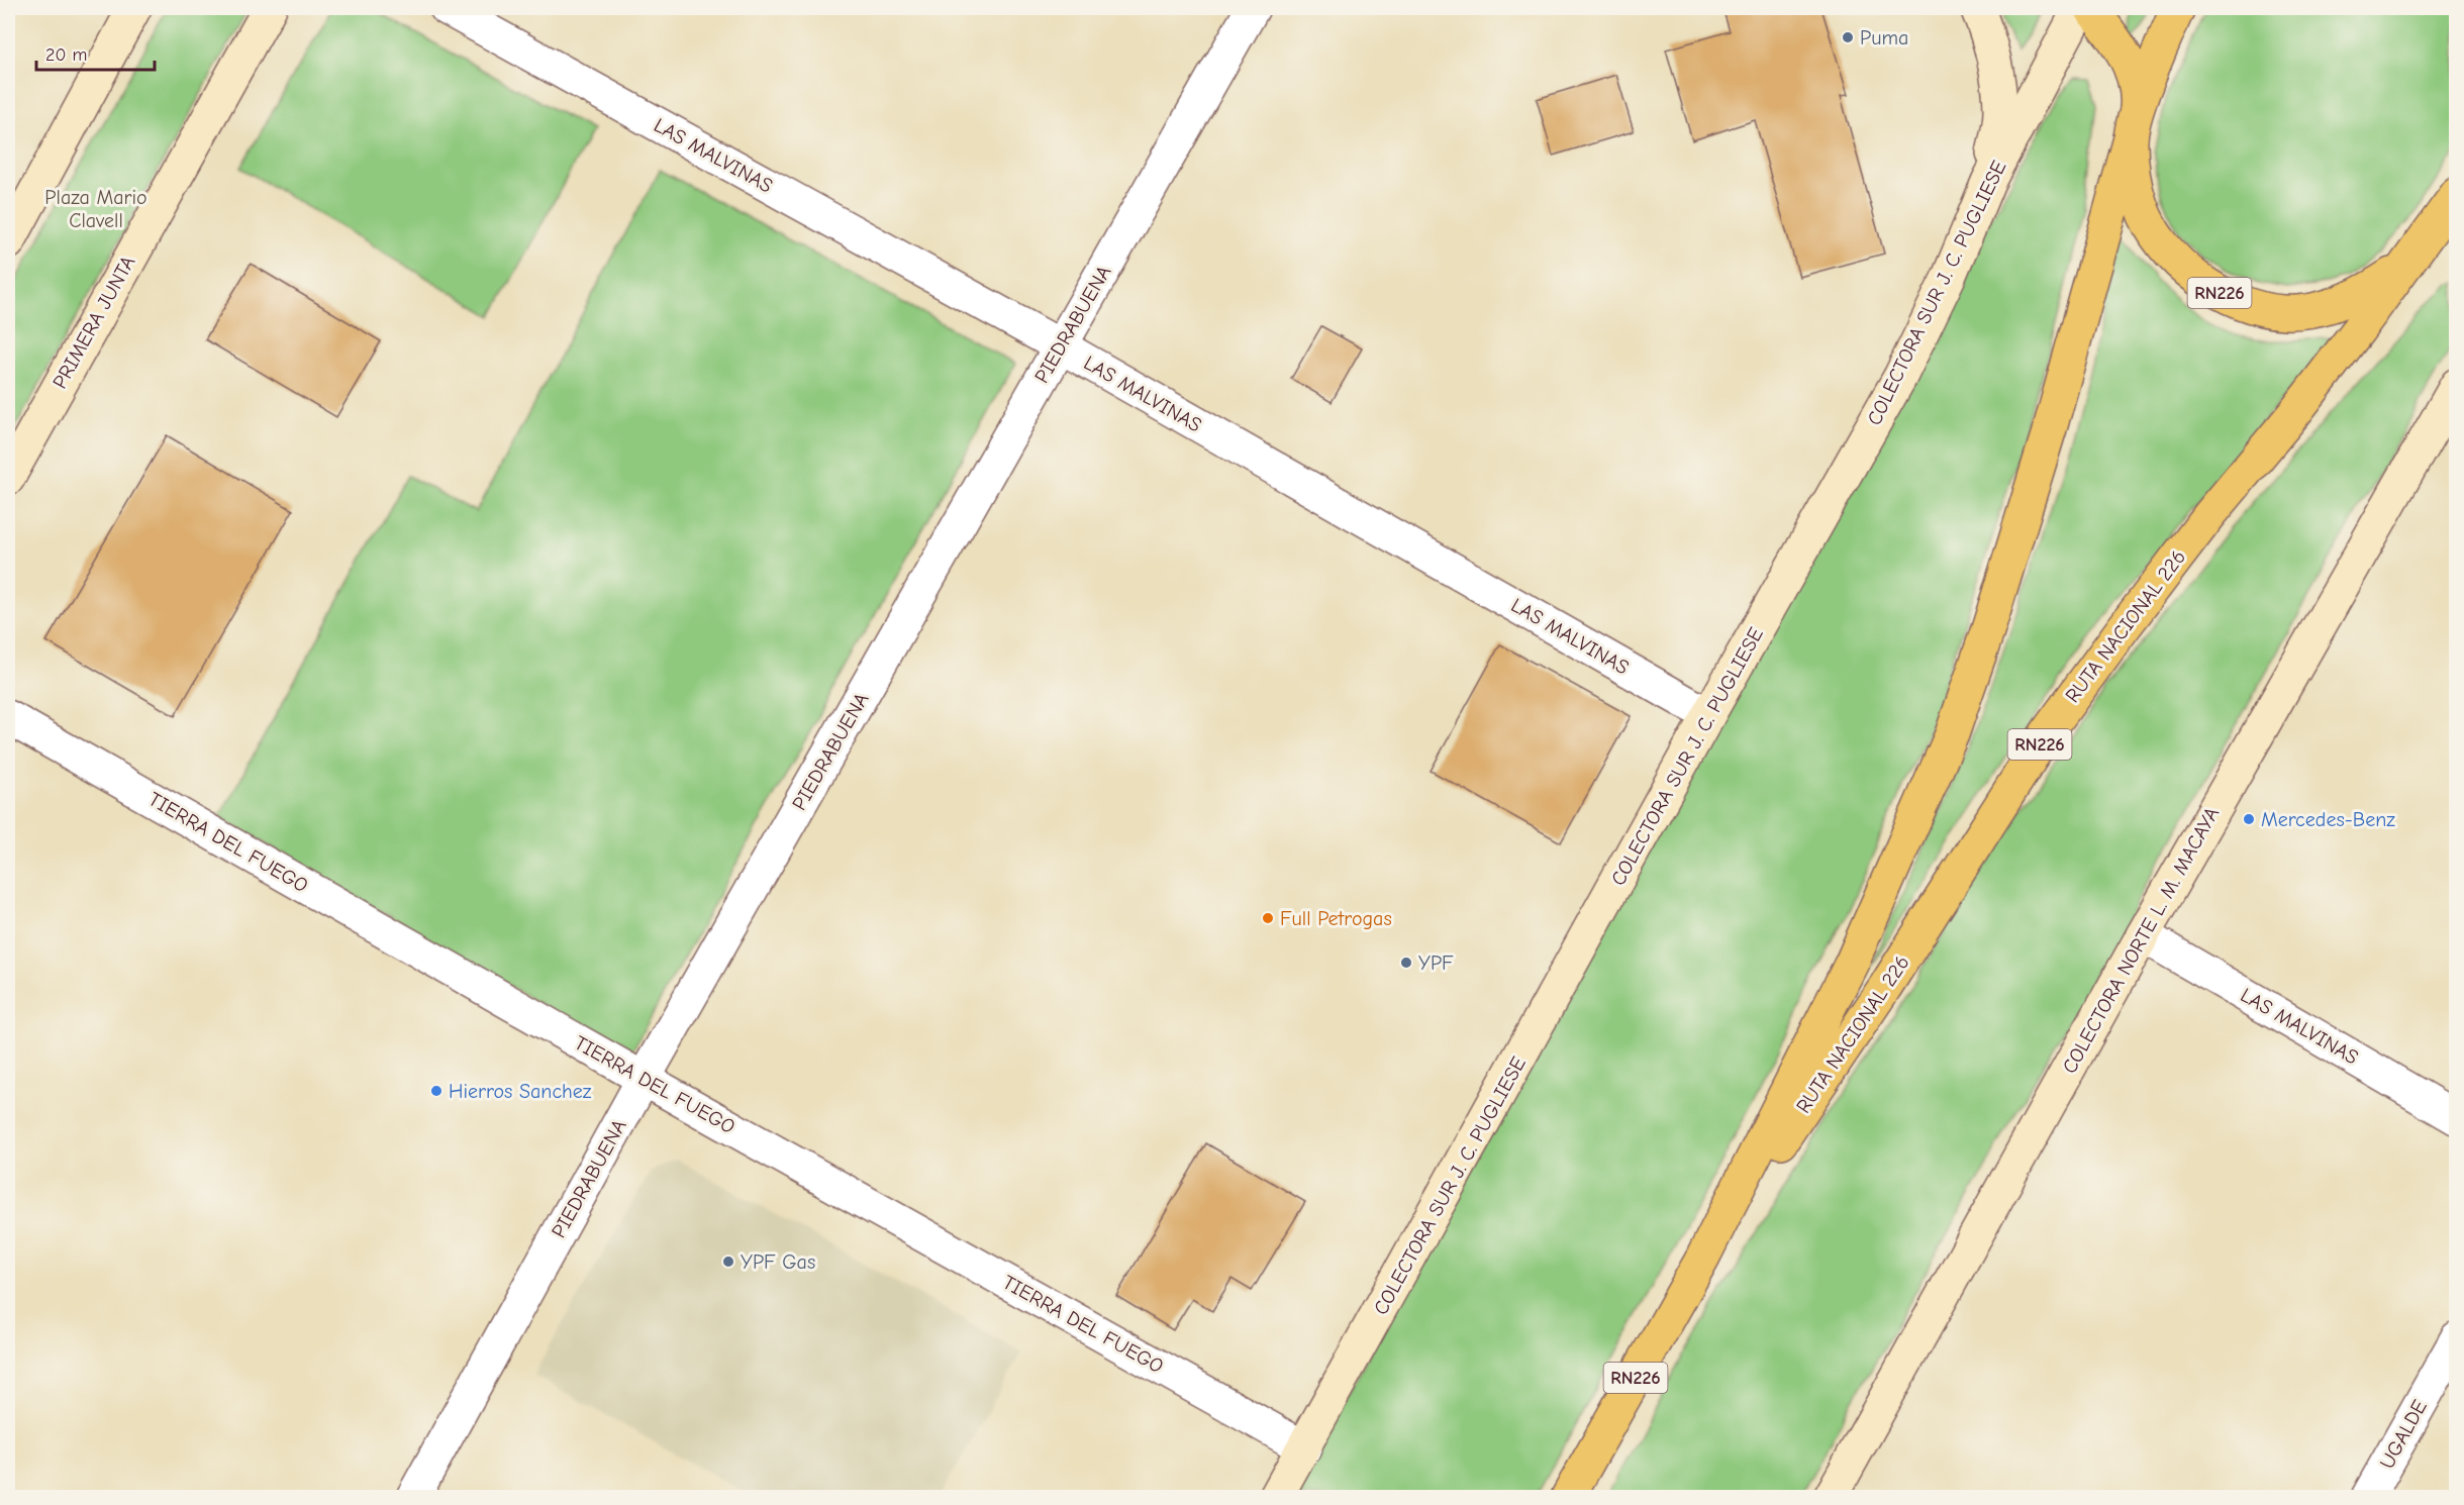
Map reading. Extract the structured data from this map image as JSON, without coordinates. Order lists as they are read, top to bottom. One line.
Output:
{"streets":{"highway":["RN226","RUTA NACIONAL 226"],"main road":["COLECTORA SUR J. C. PUGLIESE","PRIMERA JUNTA","COLECTORA NORTE L. M. MACAYA"],"street":["LAS MALVINAS","PIEDRABUENA","TIERRA DEL FUEGO","UGALDE"]},"crossings":[["LAS MALVINAS","COLECTORA SUR J. C. PUGLIESE"],["LAS MALVINAS","PIEDRABUENA"],["LAS MALVINAS","COLECTORA NORTE L. M. MACAYA"],["COLECTORA SUR J. C. PUGLIESE","TIERRA DEL FUEGO"],["PIEDRABUENA","TIERRA DEL FUEGO"]],"parks":["Plaza Mario Clavell"],"places":["Puma","Mercedes-Benz","Full Petrogas","YPF","Hierros Sanchez","YPF Gas"],"scale_bar":"20 m"}
